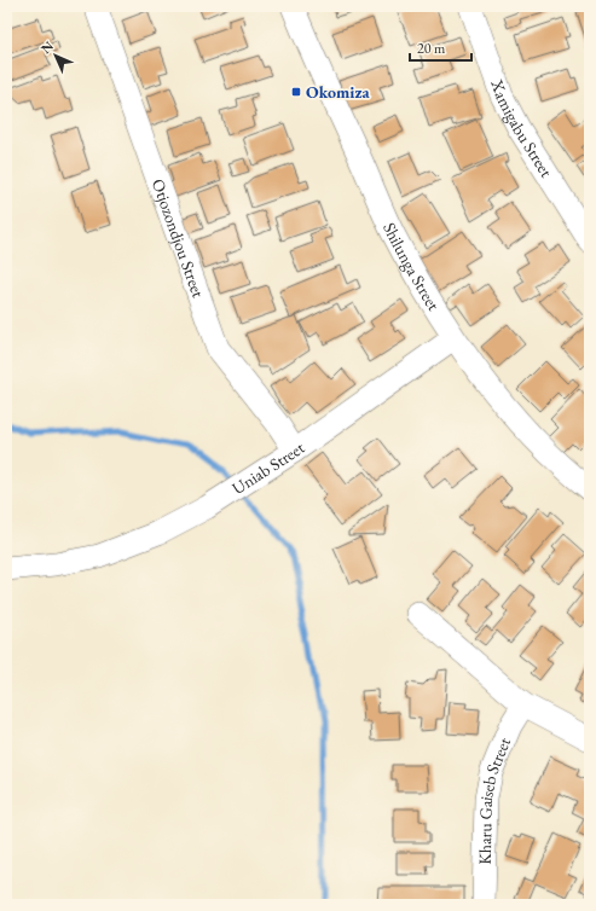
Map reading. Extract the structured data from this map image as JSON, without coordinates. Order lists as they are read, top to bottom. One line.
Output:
{"streets":{"street":["Xamigabu Street","Otjozondjou Street","Shilunga Street","Uniab Street","Kharu Gaiseb Street"]},"crossings":[["Otjozondjou Street","Uniab Street"],["Shilunga Street","Uniab Street"]],"places":{"transit":["Okomiza"]},"scale_bar":"20 m","north":"top left"}
